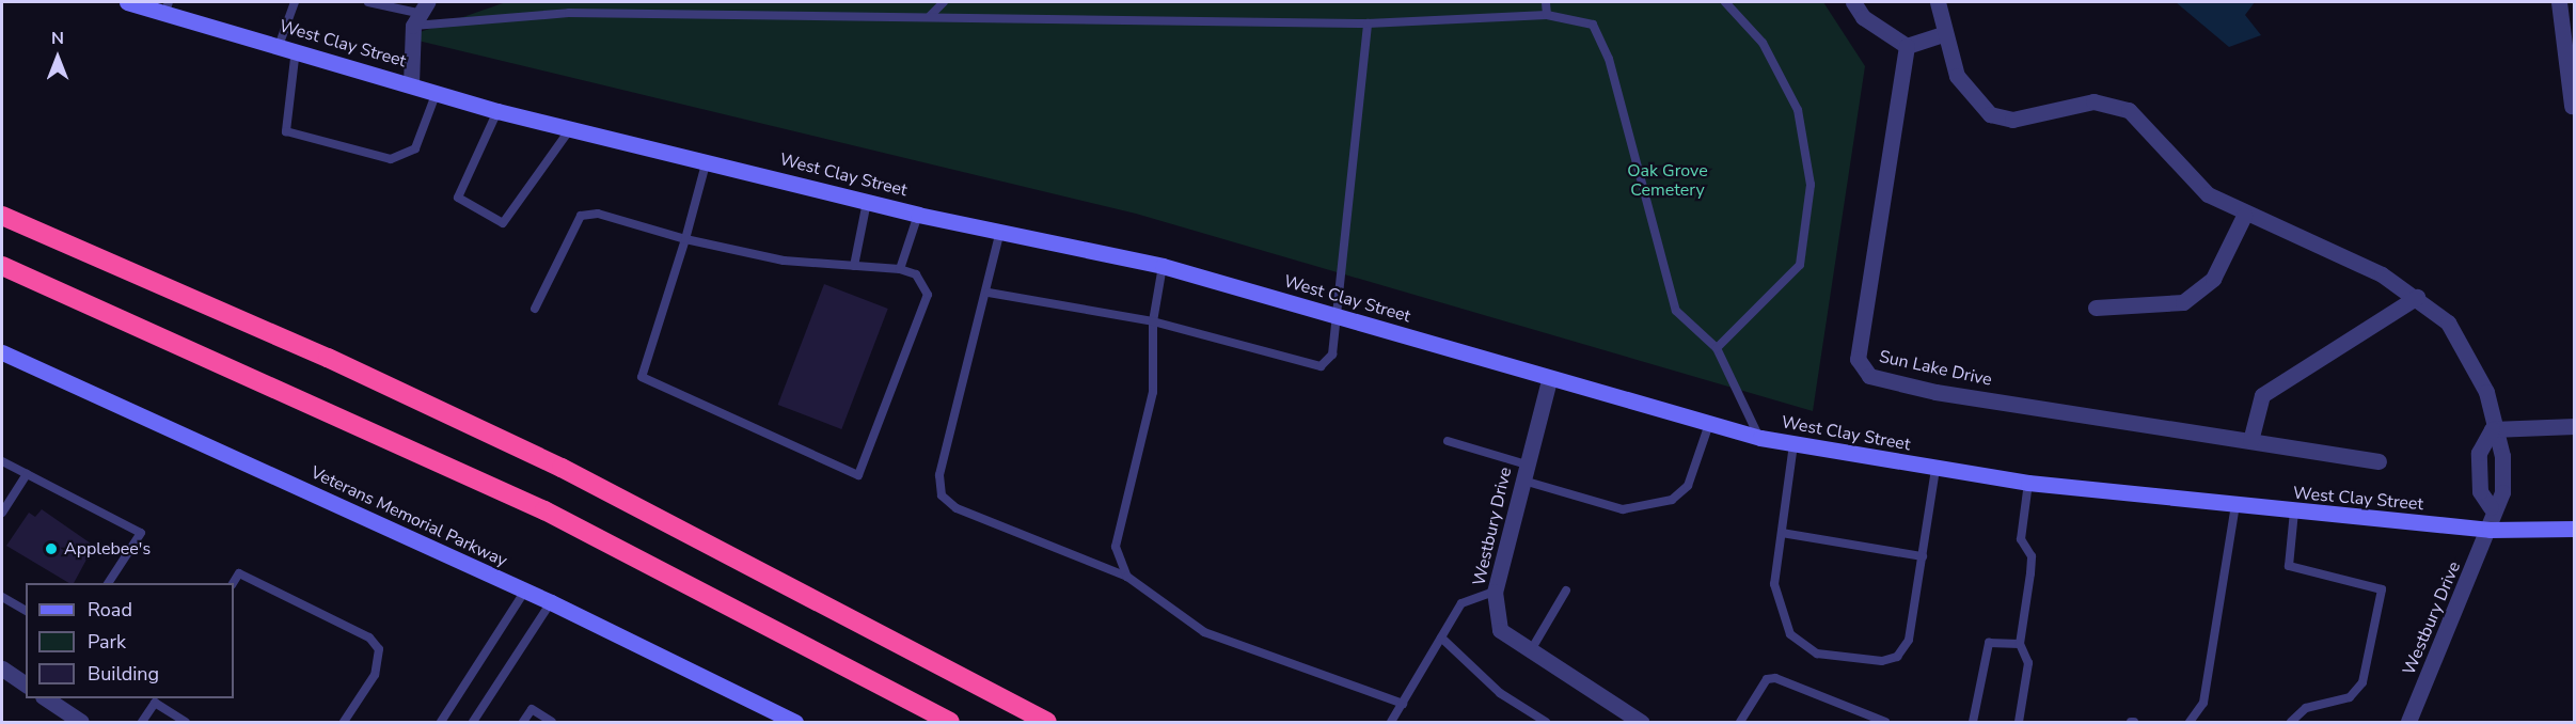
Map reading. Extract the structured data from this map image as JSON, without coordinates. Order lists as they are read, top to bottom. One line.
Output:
{"streets":{"main road":["West Clay Street","Veterans Memorial Parkway"],"street":["Sun Lake Drive","Westbury Drive"]},"crossings":[["West Clay Street","Westbury Drive"]],"parks":["Oak Grove Cemetery"],"places":["Applebee's"],"legend":["Road","Park","Building"],"north":"top"}
